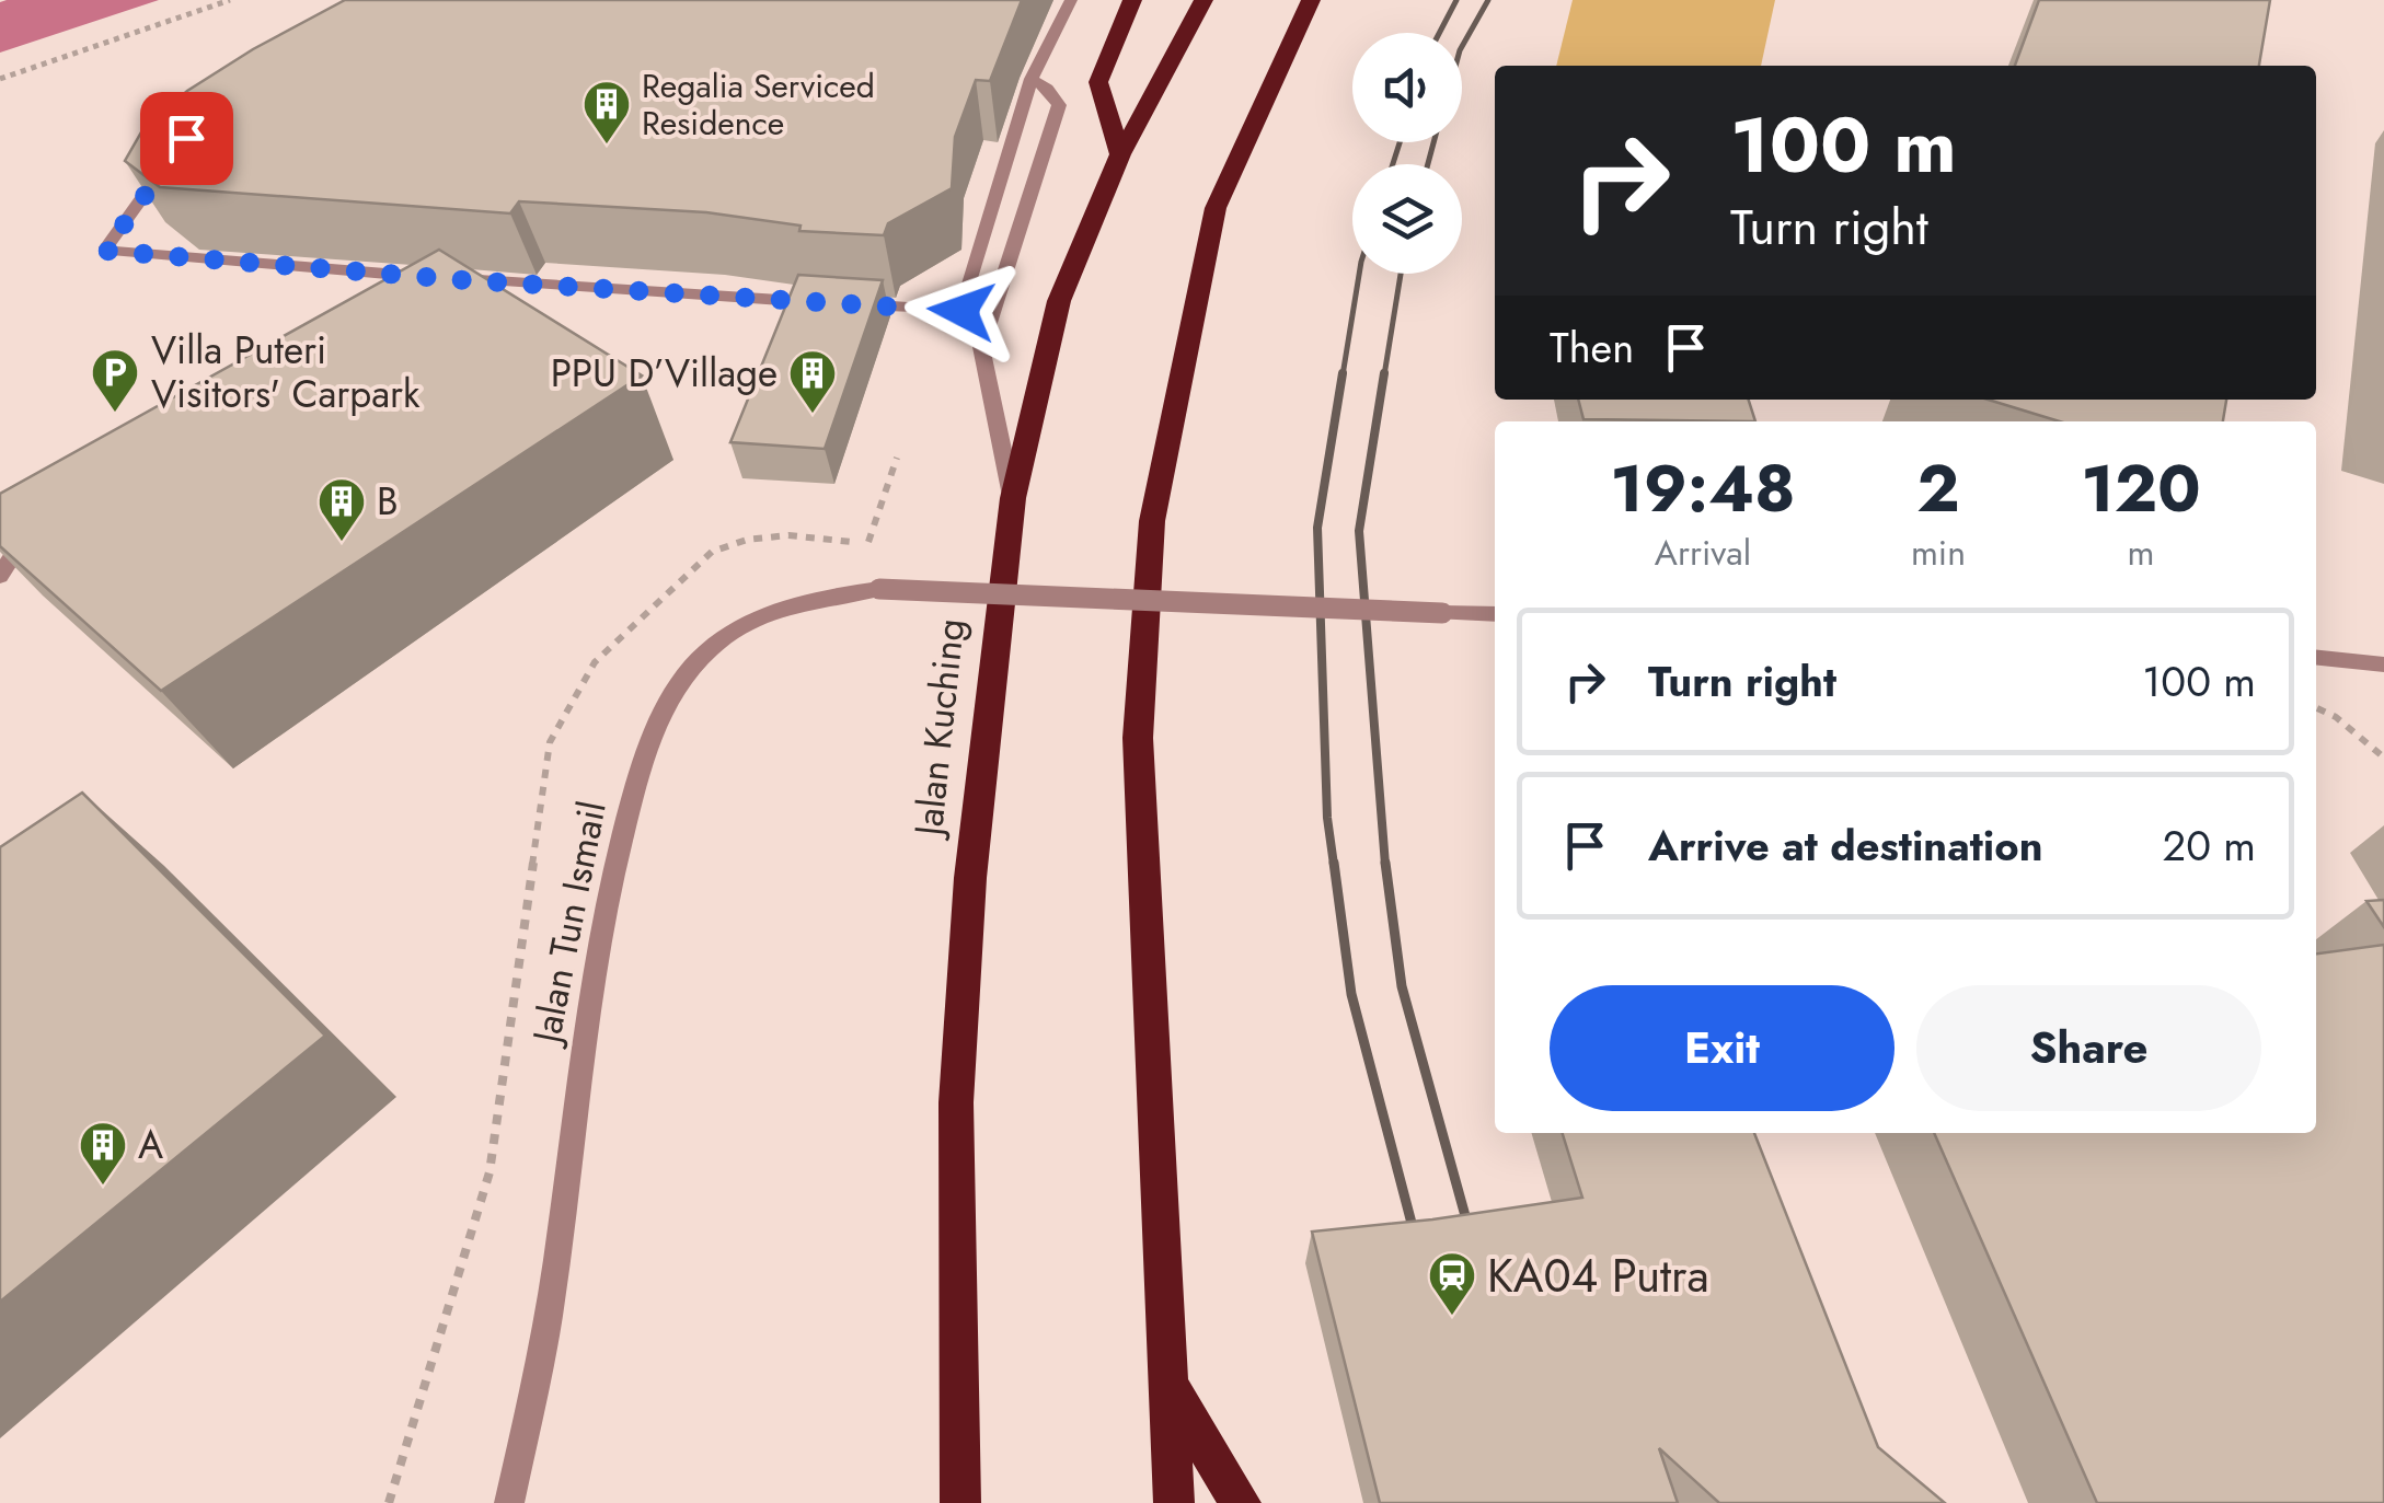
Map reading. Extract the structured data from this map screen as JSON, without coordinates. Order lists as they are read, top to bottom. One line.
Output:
{"streets":{"highway":["Jalan Kuching"],"street":["Jalan Tun Ismail"]},"places":{"building":["Regalia Serviced Residence","PPU D’Village","B","A"],"parking":["Villa Puteri Visitors' Carpark"],"station":["KA04 Putra"]},"page":{"turn":["100 m","Turn right"],"then":"Then","eta":["19:48","Arrival","2","min","120","m"],"list":[{"name":"Turn right","value":"100 m"},{"name":"Arrive at destination","value":"20 m"}],"buttons":["Exit","Share"]}}
